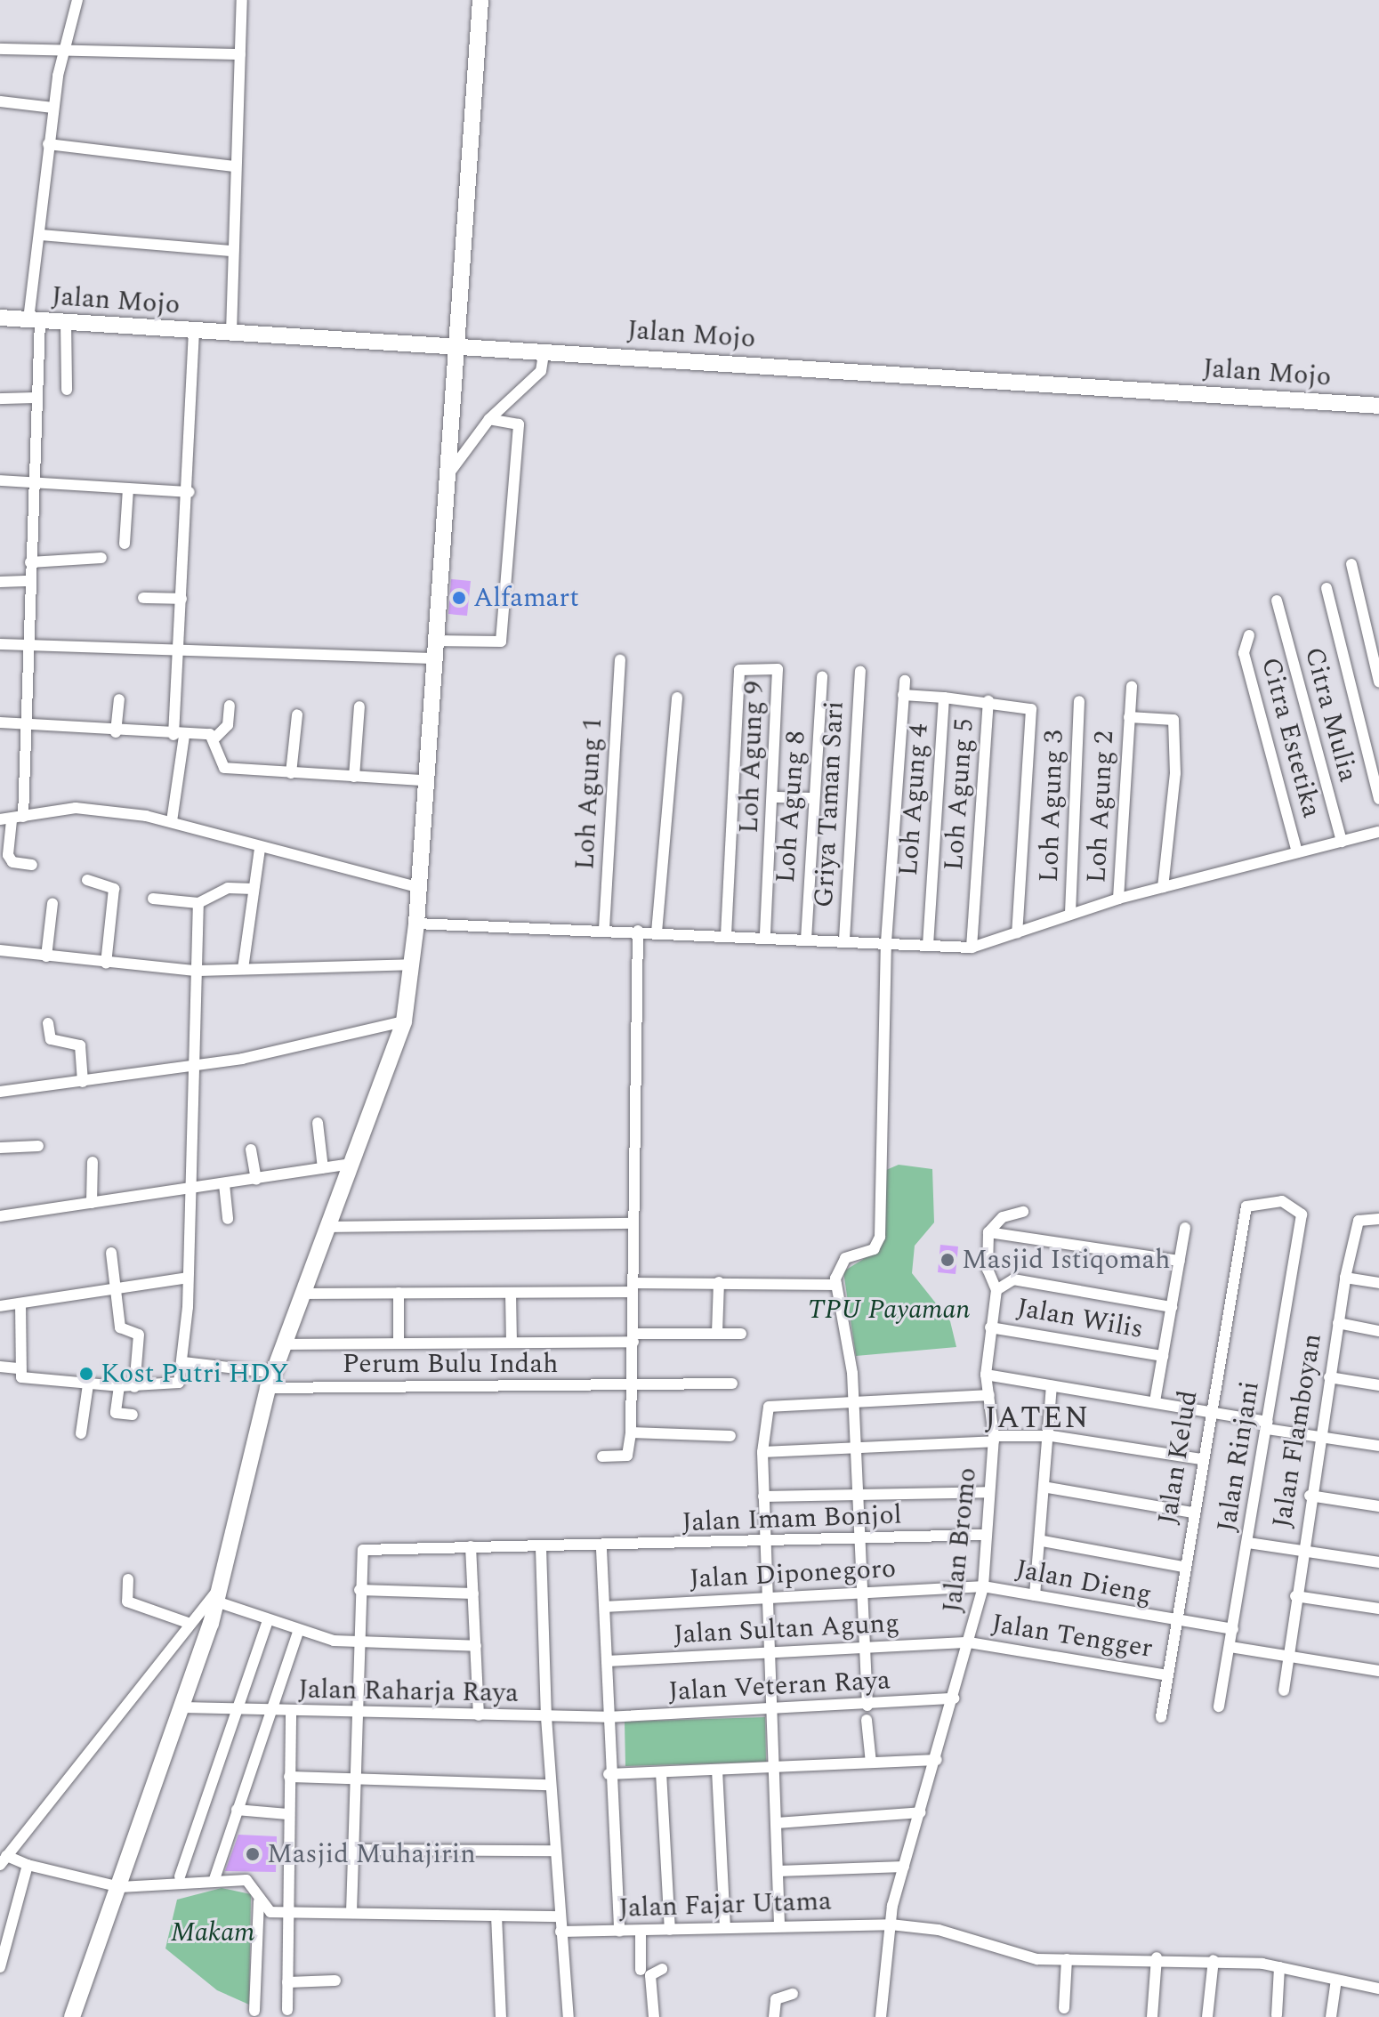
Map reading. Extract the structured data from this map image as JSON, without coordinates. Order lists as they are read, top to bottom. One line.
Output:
{"streets":{"main road":["Jalan Mojo"],"street":["Citra Mulia","Citra Estetika","Loh Agung 9","Loh Agung 1","Loh Agung 5","Loh Agung 4","Griya Taman Sari","Loh Agung 3","Loh Agung 8","Loh Agung 2","Jalan Wilis","Perum Bulu Indah","Jalan Flamboyan","Jalan Rinjani","Jalan Kelud","Jalan Imam Bonjol","Jalan Bromo","Jalan Diponegoro","Jalan Dieng","Jalan Sultan Agung","Jalan Tengger","Jalan Veteran Raya","Jalan Raharja Raya","Jalan Fajar Utama"]},"crossings":[["Jalan Wilis","Jalan Bromo"],["Jalan Rinjani","Jalan Kelud"],["Jalan Rinjani","Jalan Dieng"],["Jalan Kelud","Jalan Dieng"],["Jalan Kelud","Jalan Tengger"],["Jalan Imam Bonjol","Jalan Bromo"],["Jalan Bromo","Jalan Diponegoro"],["Jalan Bromo","Jalan Dieng"],["Jalan Bromo","Jalan Sultan Agung"],["Jalan Bromo","Jalan Tengger"],["Jalan Bromo","Jalan Veteran Raya"],["Jalan Bromo","Jalan Fajar Utama"],["Jalan Diponegoro","Jalan Dieng"],["Jalan Sultan Agung","Jalan Tengger"],["Jalan Veteran Raya","Jalan Raharja Raya"]],"districts":["JATEN"],"parks":["TPU Payaman","Makam"],"places":["Alfamart","Masjid Istiqomah","Kost Putri HDY","Masjid Muhajirin"]}
